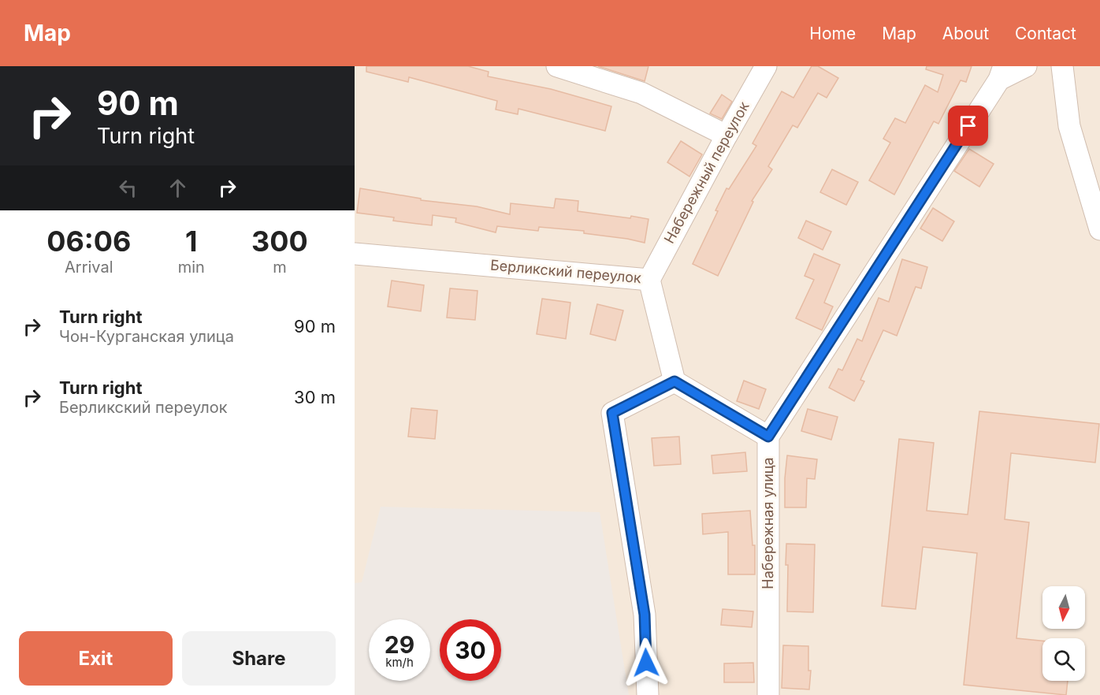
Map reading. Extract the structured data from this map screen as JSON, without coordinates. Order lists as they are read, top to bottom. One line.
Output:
{"streets":{"street":["Набережный переулок","Берликский переулок","Набережная улица"]},"crossings":[["Набережный переулок","Берликский переулок"]],"north":"bottom","page":{"header":"Map","nav":["Home","Map","About","Contact"],"turn":["90 m","Turn right"],"eta":["06:06","Arrival","1","min","300","m"],"list":[{"name":"Turn right","note":"Чон-Курганская улица","value":"90 m"},{"name":"Turn right","note":"Берликский переулок","value":"30 m"}],"speed":"29 km/h","limit":"30","buttons":["Exit","Share"]}}
